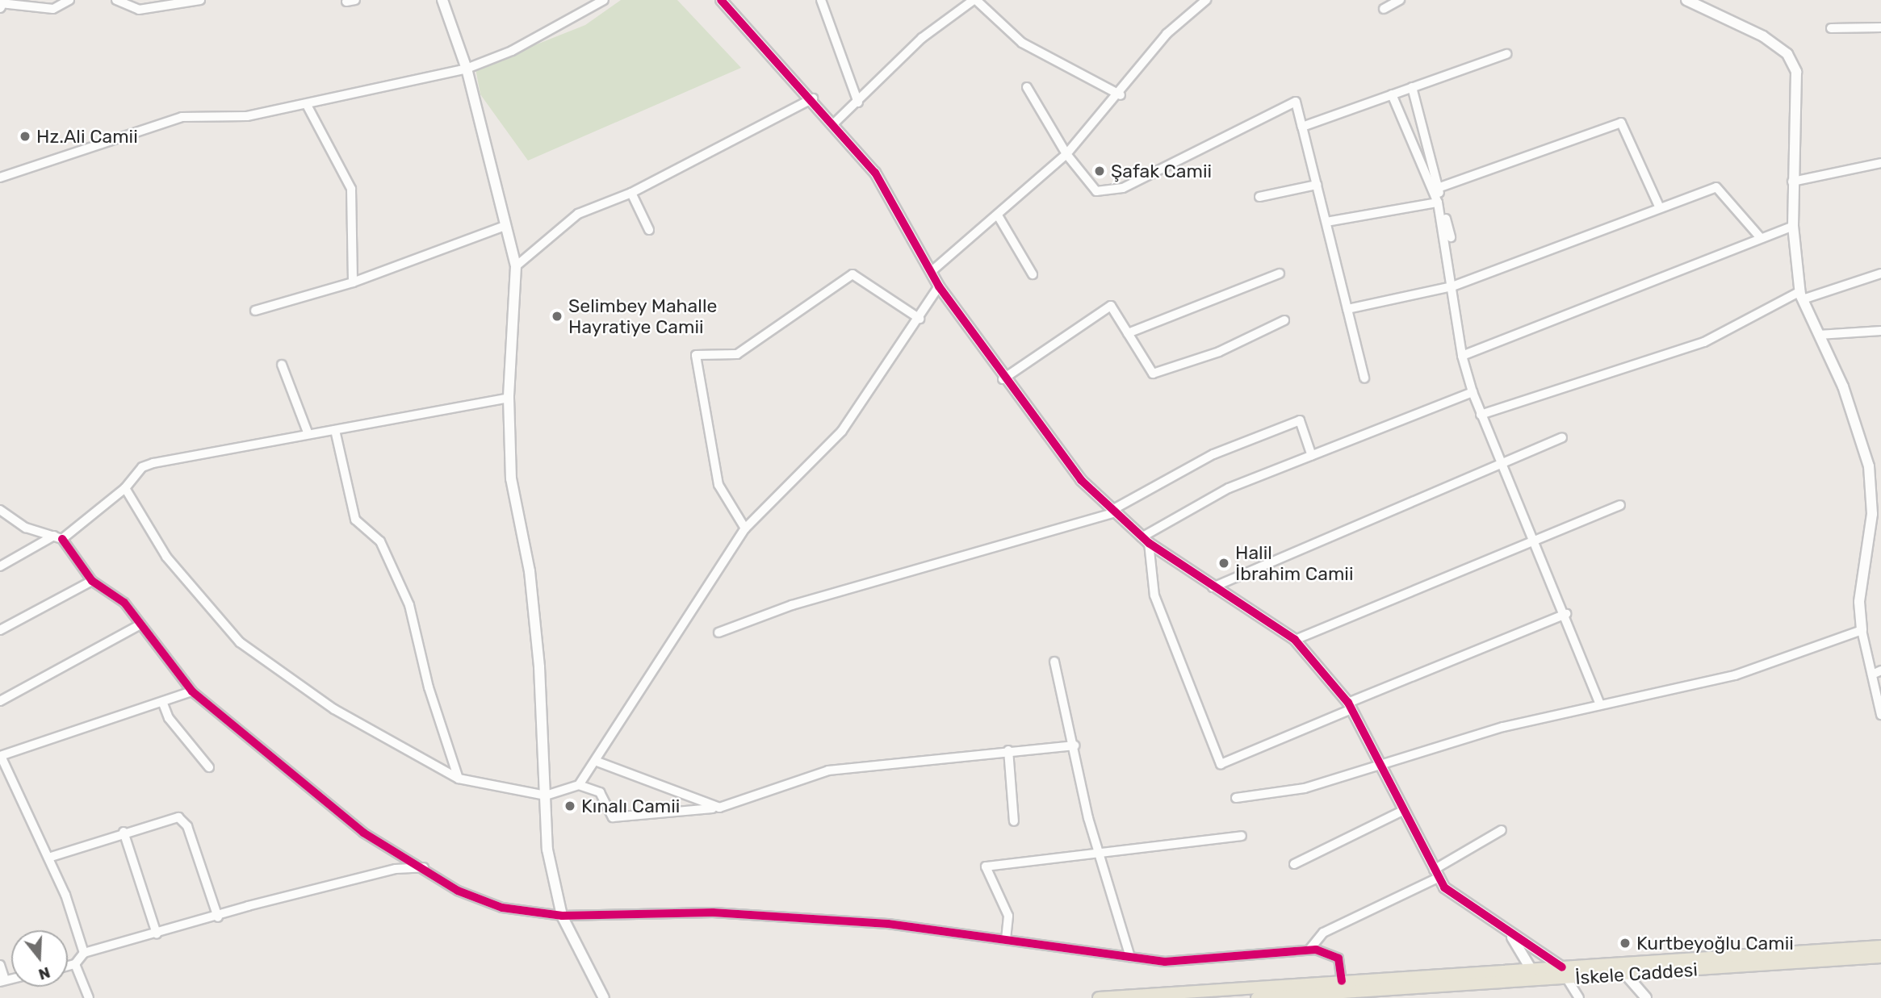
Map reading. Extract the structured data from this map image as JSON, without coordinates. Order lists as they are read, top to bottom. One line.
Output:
{"streets":{"main road":["İskele Caddesi"]},"places":["Hz.Ali Camii","Şafak Camii","Selimbey Mahalle Hayratiye Camii","Halil İbrahim Camii","Kınalı Camii","Kurtbeyoğlu Camii"],"north":"bottom"}
